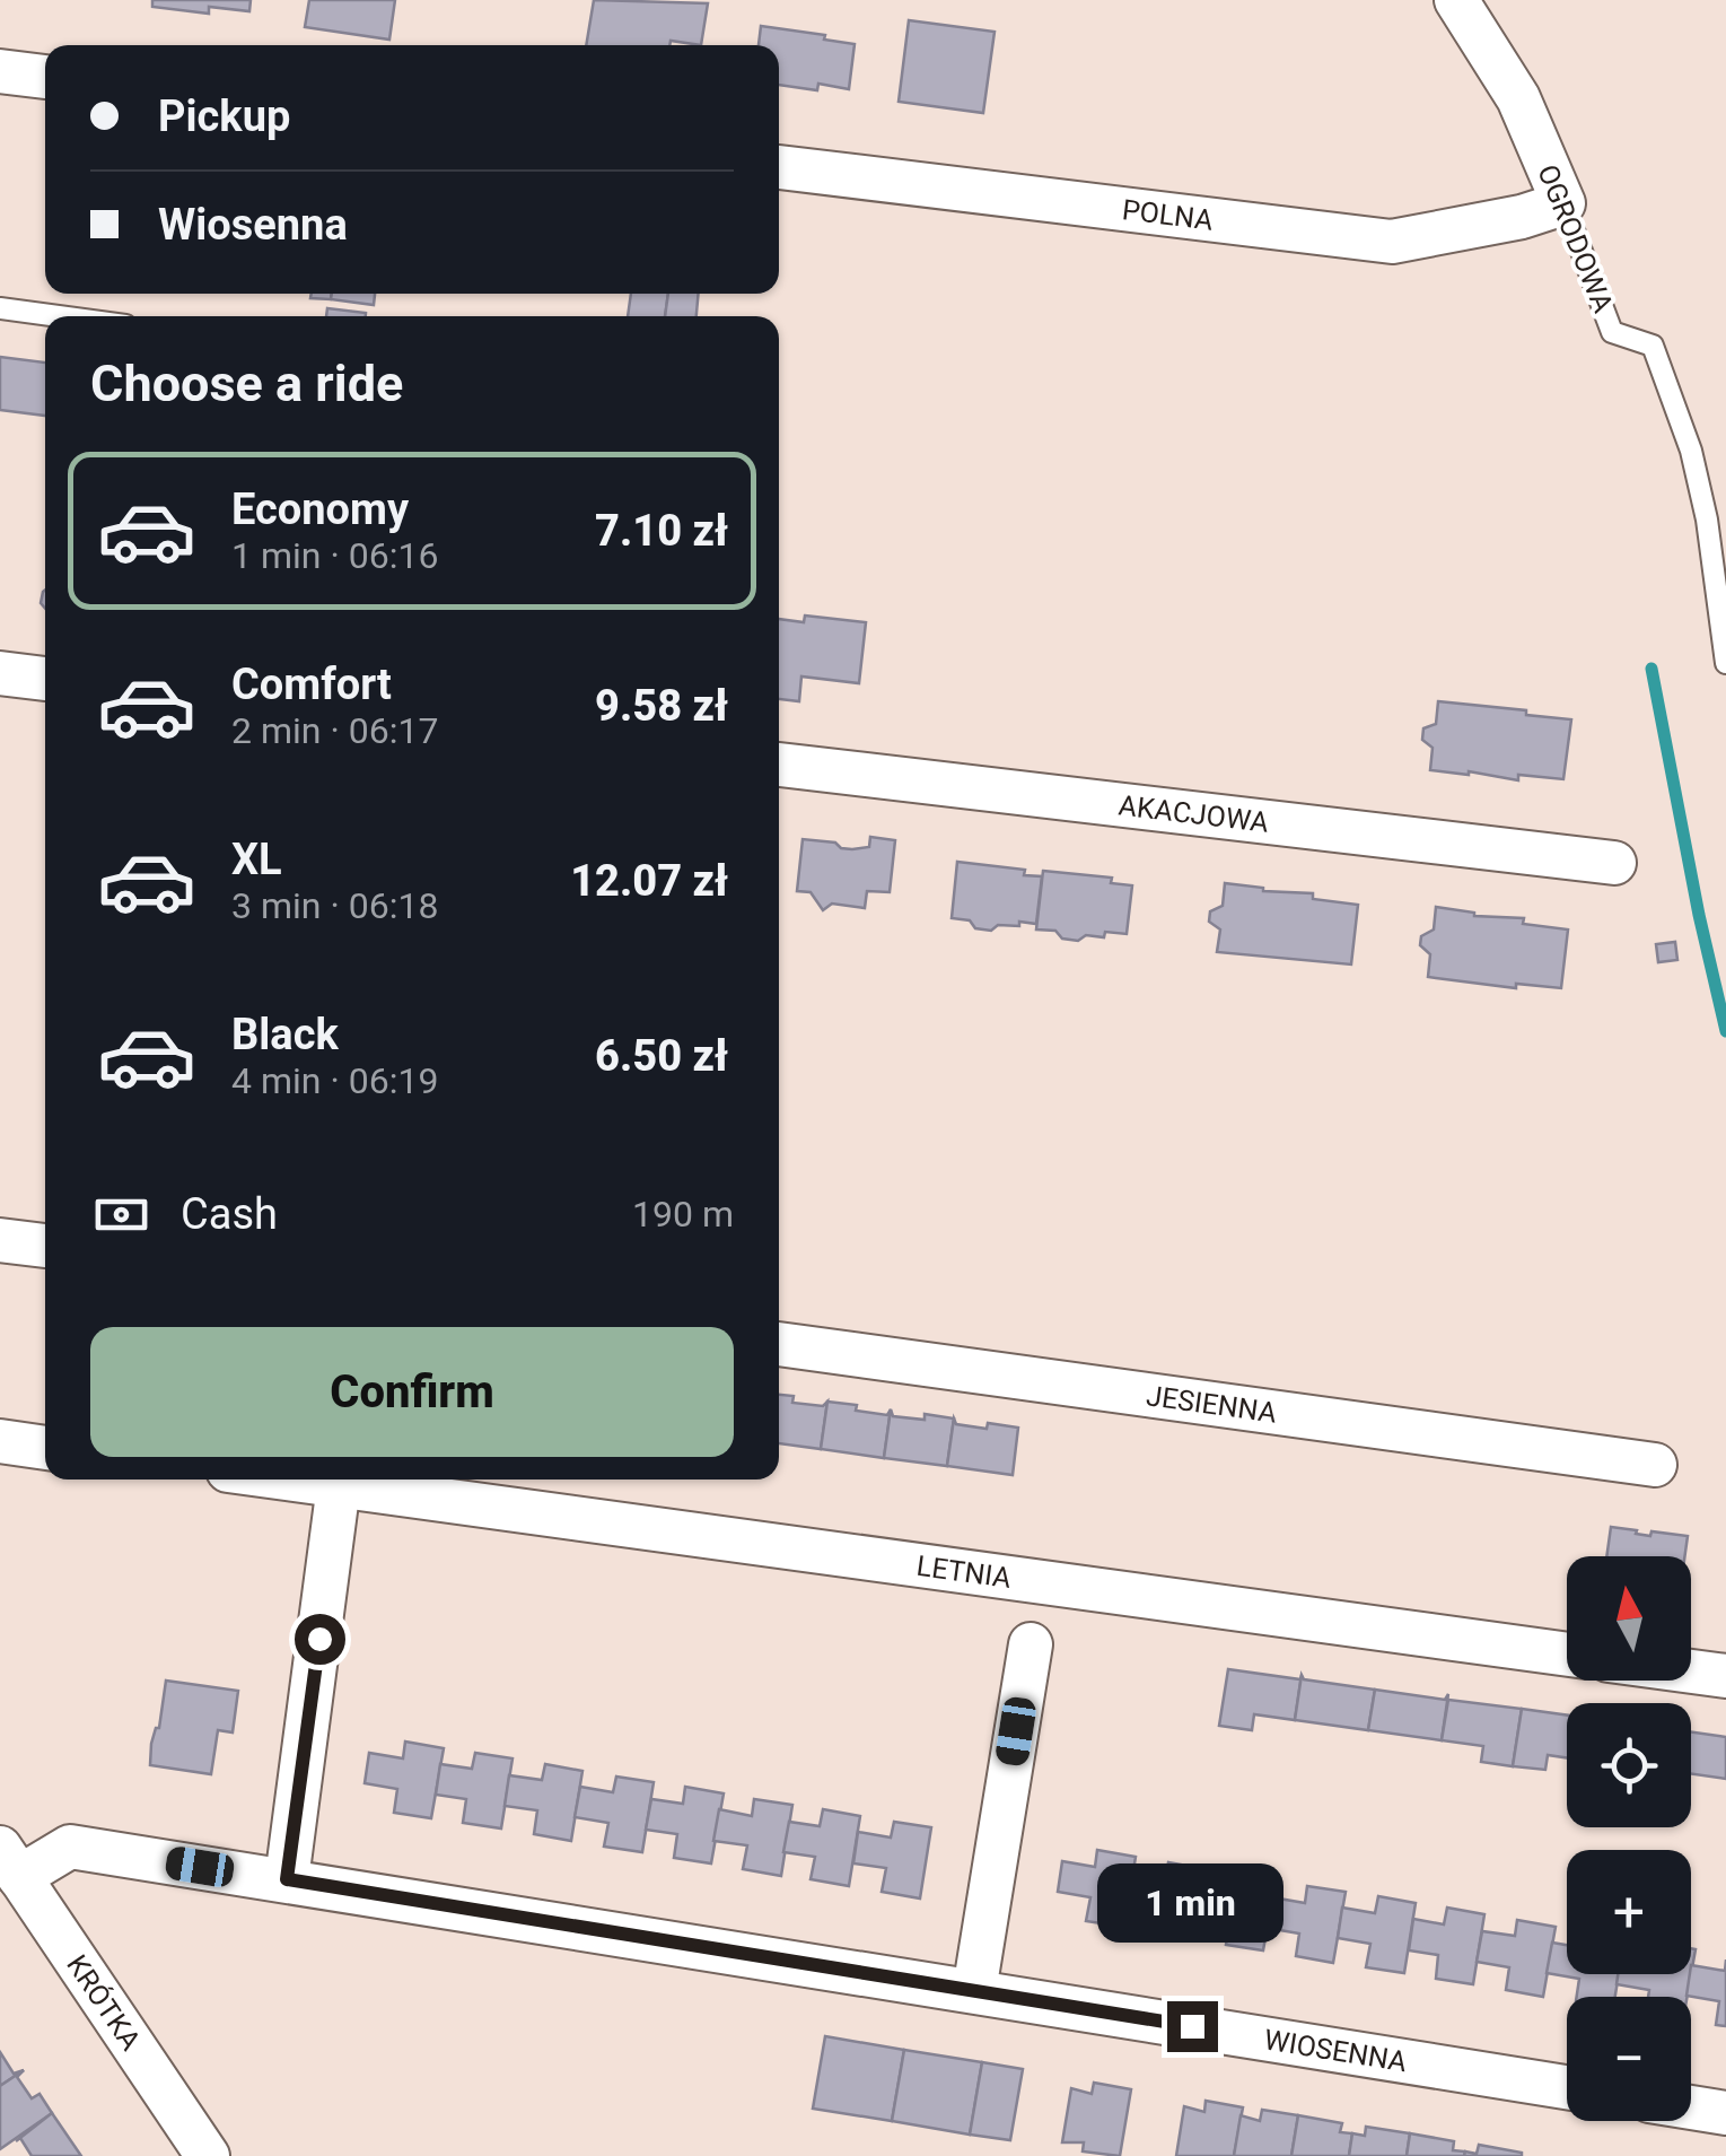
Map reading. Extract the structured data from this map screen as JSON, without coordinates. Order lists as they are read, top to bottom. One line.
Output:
{"streets":{"street":["POLNA","OGRODOWA","AKACJOWA","JESIENNA","LETNIA","KRÓTKA","WIOSENNA"]},"crossings":[["POLNA","OGRODOWA"],["KRÓTKA","WIOSENNA"]],"north":"top","page":{"banner":["Pickup","Wiosenna"],"heading":"Choose a ride","list":[{"name":"Economy","note":"1 min · 06:16","value":"7.10 zł"},{"name":"Comfort","note":"2 min · 06:17","value":"9.58 zł"},{"name":"XL","note":"3 min · 06:18","value":"12.07 zł"},{"name":"Black","note":"4 min · 06:19","value":"6.50 zł"}],"pay":["Cash","190 m"],"buttons":"Confirm","map_buttons":["+","−"],"bubble":"1 min"}}
